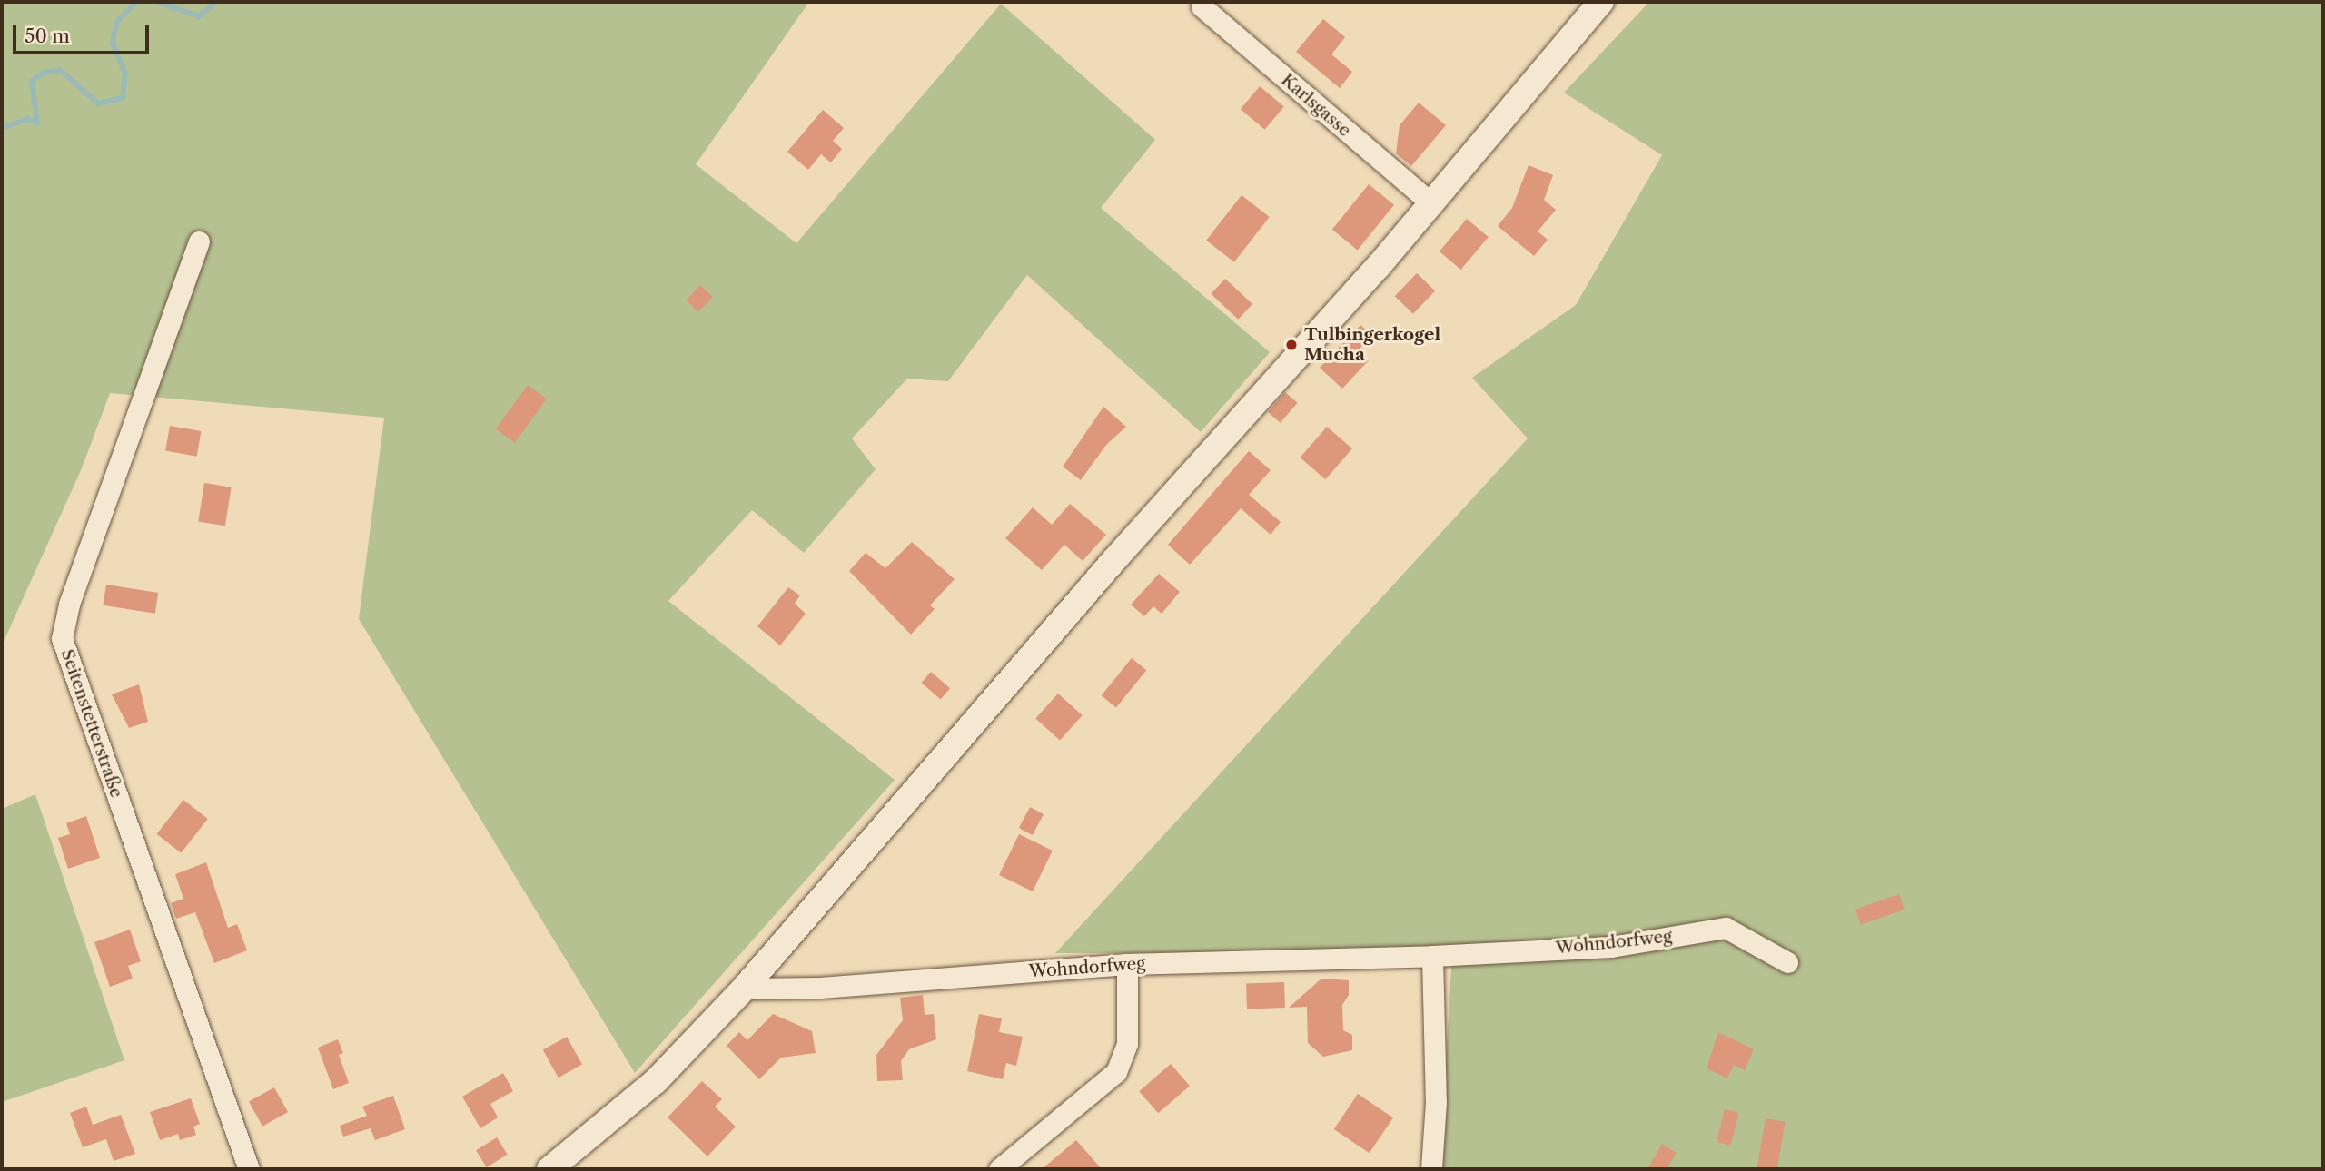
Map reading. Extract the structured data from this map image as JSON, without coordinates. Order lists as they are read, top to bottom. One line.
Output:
{"streets":{"street":["Karlsgasse","Seitenstetterstraße","Wohndorfweg"]},"places":["Tulbingerkogel Mucha"],"scale_bar":"50 m"}
